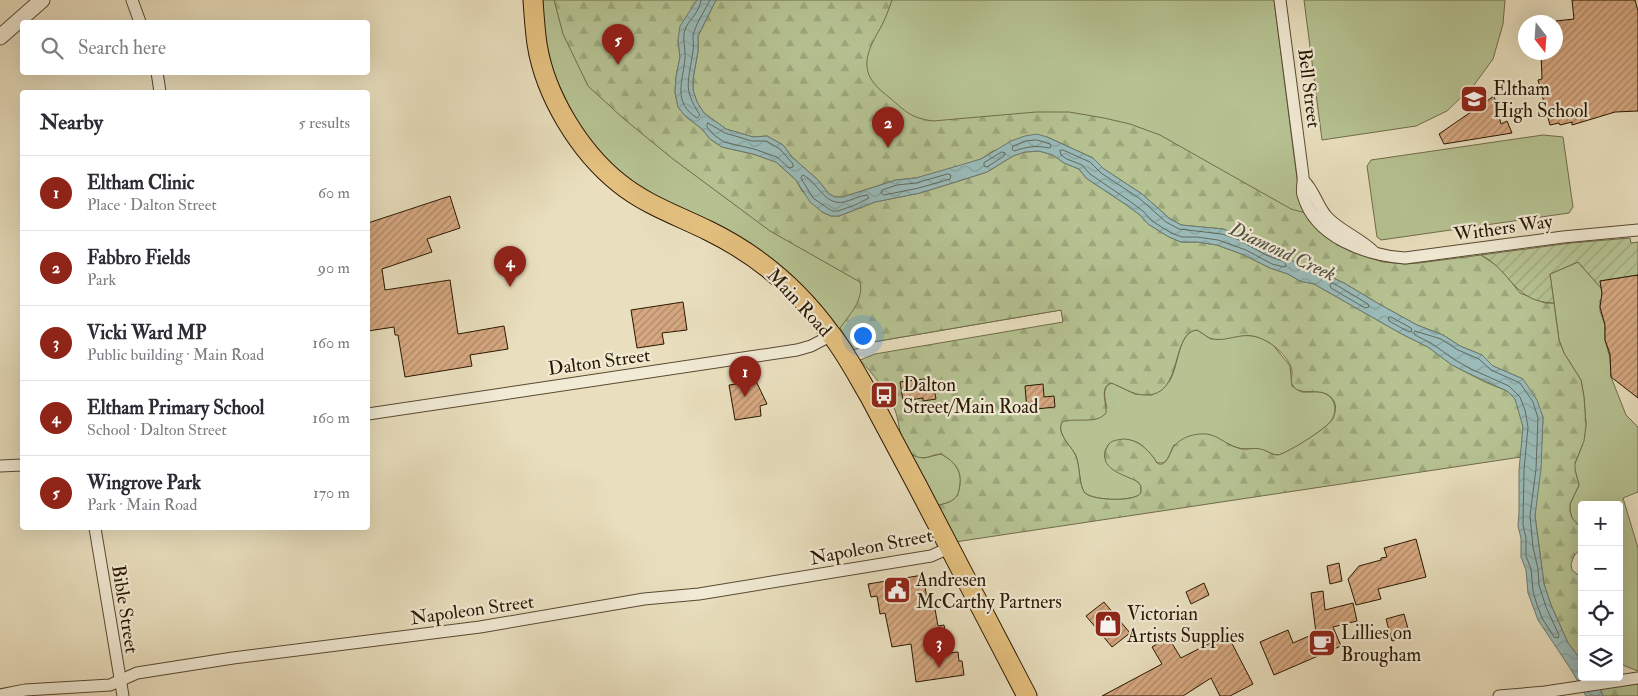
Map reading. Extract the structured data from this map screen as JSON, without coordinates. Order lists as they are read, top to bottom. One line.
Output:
{"streets":{"main road":["Main Road"],"street":["Bell Street","Withers Way","Dalton Street","Napoleon Street","Bible Street"]},"crossings":[["Bell Street","Withers Way"],["Main Road","Dalton Street"],["Main Road","Napoleon Street"],["Napoleon Street","Bible Street"]],"water":["Diamond Creek"],"places":{"school or university":["Eltham High School"],"bus stop":["Dalton Street/Main Road"],"public building":["Andresen McCarthy Partners"],"shop":["Victorian Artists Supplies"],"cafe":["Lillies on Brougham"]},"north":"bottom","page":{"search":"Search here","pins":["5","2","4","1","3"],"heading":["Nearby","5 results"],"list":[{"mark":"1","name":"Eltham Clinic","note":"Place · Dalton Street","value":"60 m"},{"mark":"2","name":"Fabbro Fields","note":"Park","value":"90 m"},{"mark":"3","name":"Vicki Ward MP","note":"Public building · Main Road","value":"160 m"},{"mark":"4","name":"Eltham Primary School","note":"School · Dalton Street","value":"160 m"},{"mark":"5","name":"Wingrove Park","note":"Park · Main Road","value":"170 m"}],"map_buttons":["+","−"]}}
